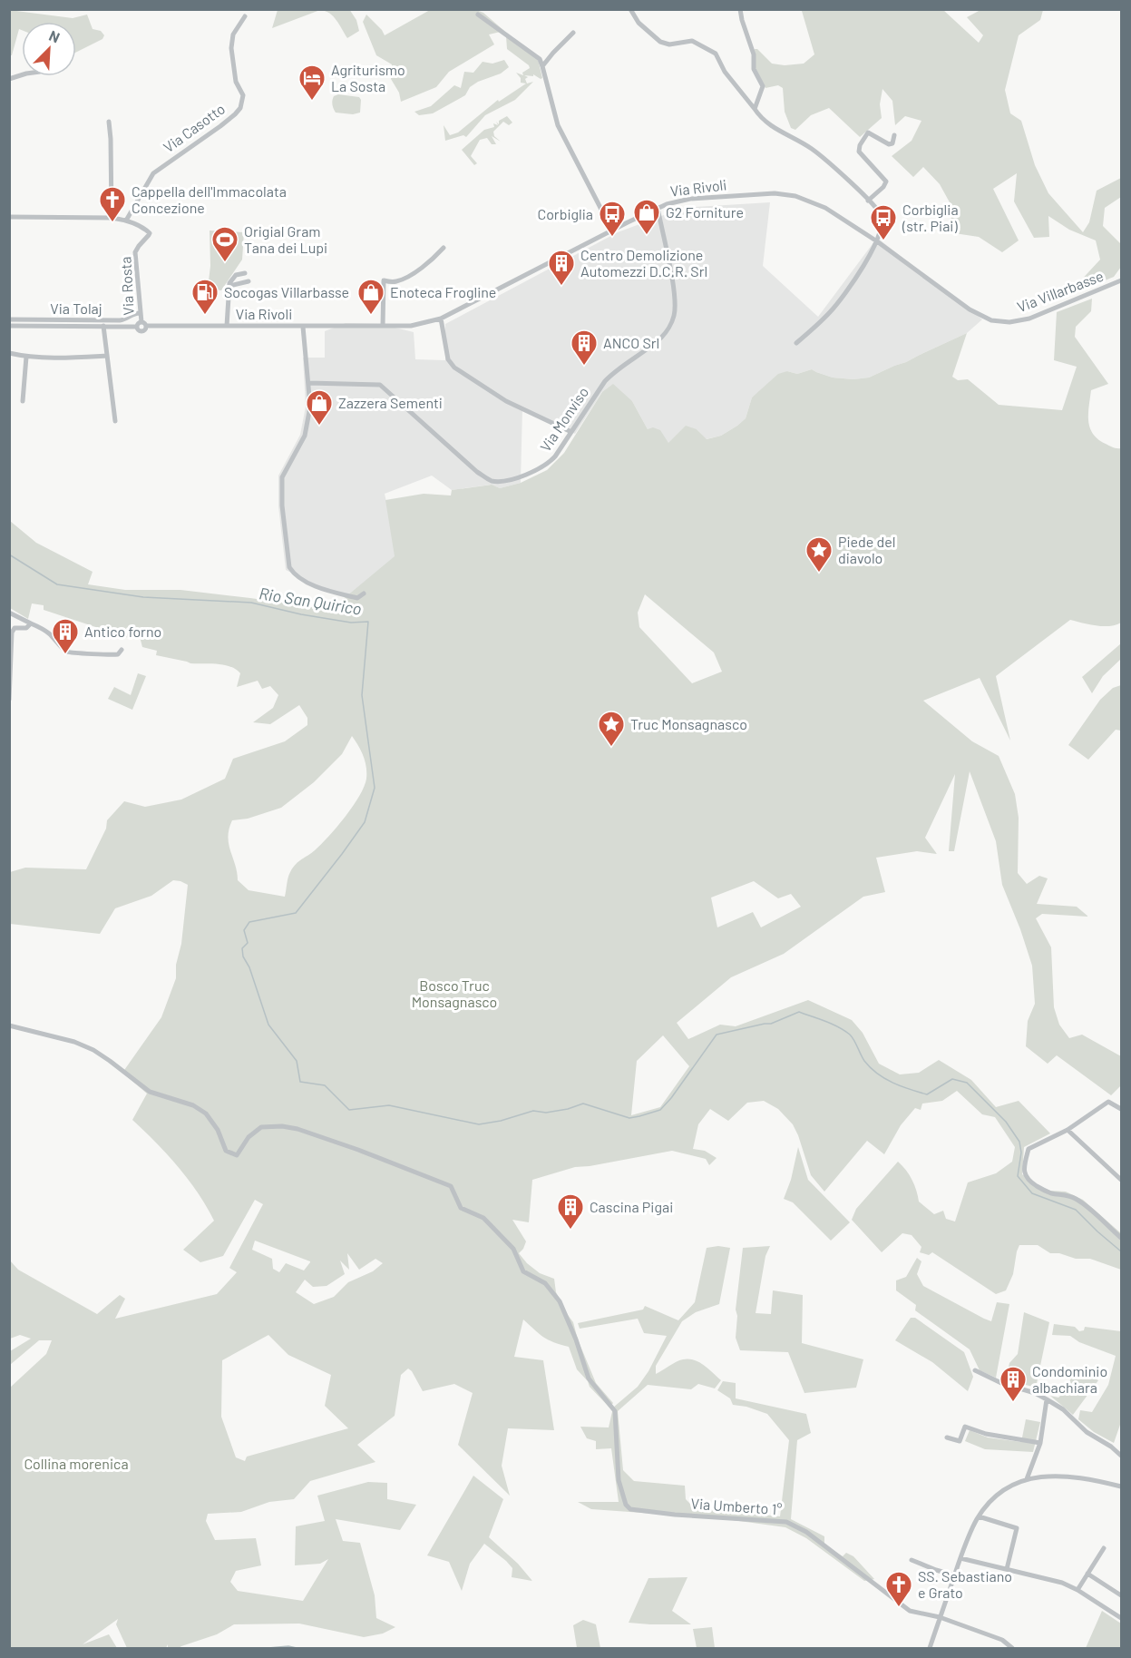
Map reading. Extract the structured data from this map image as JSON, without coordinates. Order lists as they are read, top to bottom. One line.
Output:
{"streets":{"street":["Via Casotto","Via Rivoli","Via Rosta","Via Villarbasse","Via Tolaj","Via Monviso","Via Umberto 1°"]},"crossings":[["Via Casotto","Via Rosta"],["Via Rivoli","Via Rosta"],["Via Rivoli","Via Villarbasse"],["Via Rivoli","Via Monviso"],["Via Rosta","Via Tolaj"]],"water":["Rio San Quirico"],"parks":["Bosco Truc Monsagnasco","Collina morenica"],"places":{"hotel":["Agriturismo La Sosta"],"church":["Cappella dell'Immacolata Concezione","SS. Sebastiano e Grato"],"shop":["G2 Forniture","Enoteca Frogline","Zazzera Sementi"],"bus stop":["Corbiglia","Corbiglia (str. Piai)"],"sports":["Origial Gram Tana dei Lupi"],"building":["Centro Demolizione Automezzi D.C.R. Srl","ANCO Srl","Antico forno","Cascina Pigai","Condominio albachiara"],"fuel station":["Socogas Villarbasse"],"place":["Piede del diavolo","Truc Monsagnasco"]},"north":"top right"}
